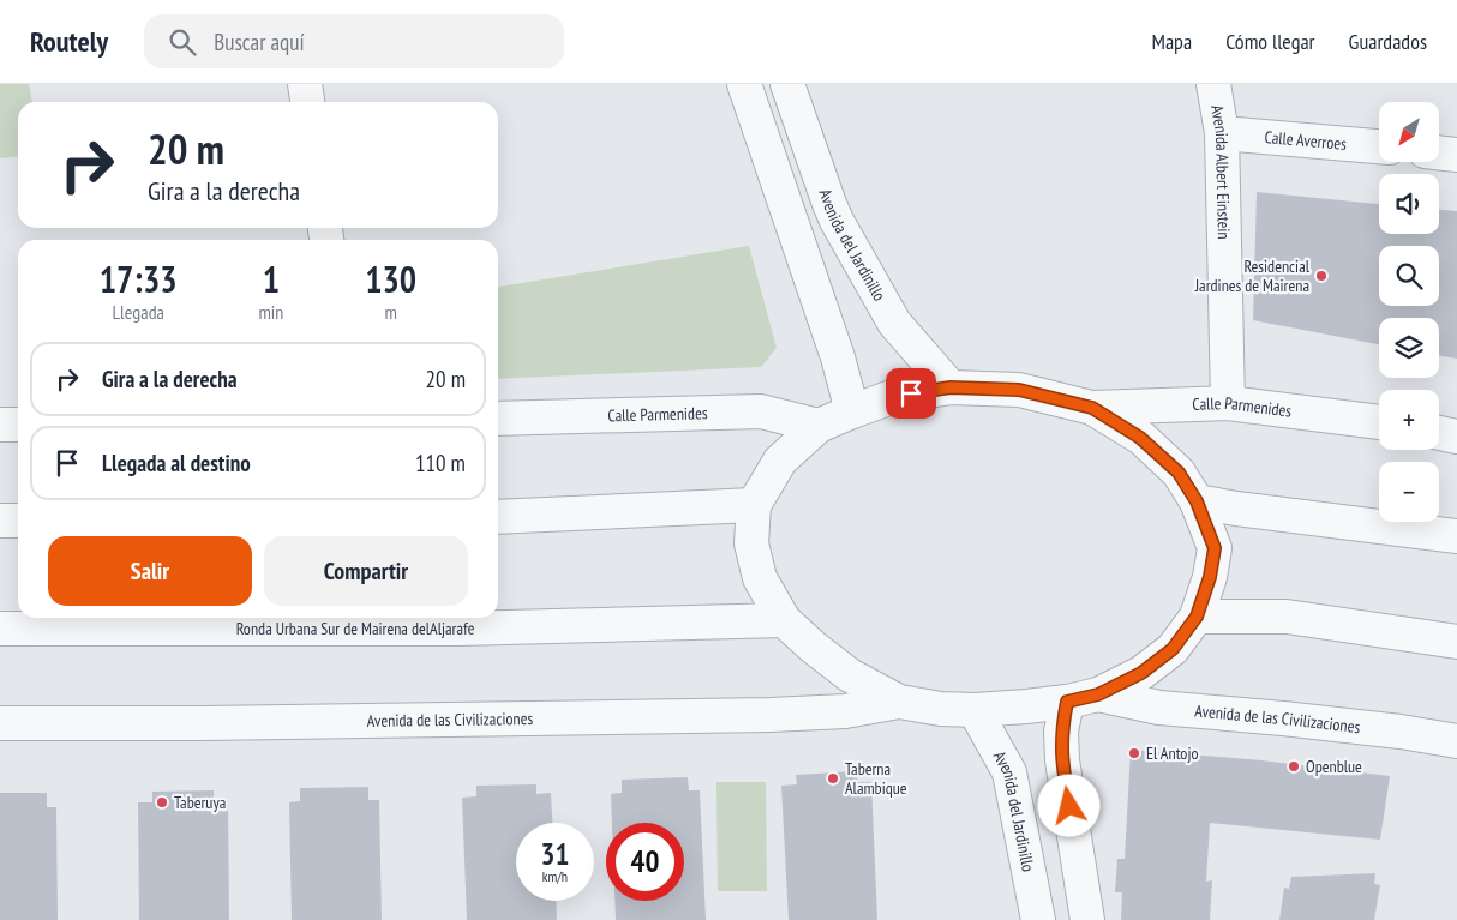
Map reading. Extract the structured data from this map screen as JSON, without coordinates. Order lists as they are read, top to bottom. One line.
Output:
{"streets":{"street":["Calle Averroes","Avenida Albert Einstein","Avenida del Jardinillo","Calle Parmenides","Ronda Urbana Sur de Mairena delAljarafe","Avenida de las Civilizaciones"]},"crossings":[["Calle Averroes","Avenida Albert Einstein"],["Avenida Albert Einstein","Calle Parmenides"]],"places":["Residencial Jardines de Mairena","El Antojo","Openblue","Taberna Alambique","Taberuya"],"north":"bottom left","page":{"header":"Routely","search":"Buscar aquí","nav":["Mapa","Cómo llegar","Guardados"],"map_buttons":["+","−"],"turn":["20 m","Gira a la derecha"],"eta":["17:33","Llegada","1","min","130","m"],"list":[{"name":"Gira a la derecha","value":"20 m"},{"name":"Llegada al destino","value":"110 m"}],"buttons":["Salir","Compartir"],"speed":"31 km/h","limit":"40"}}
